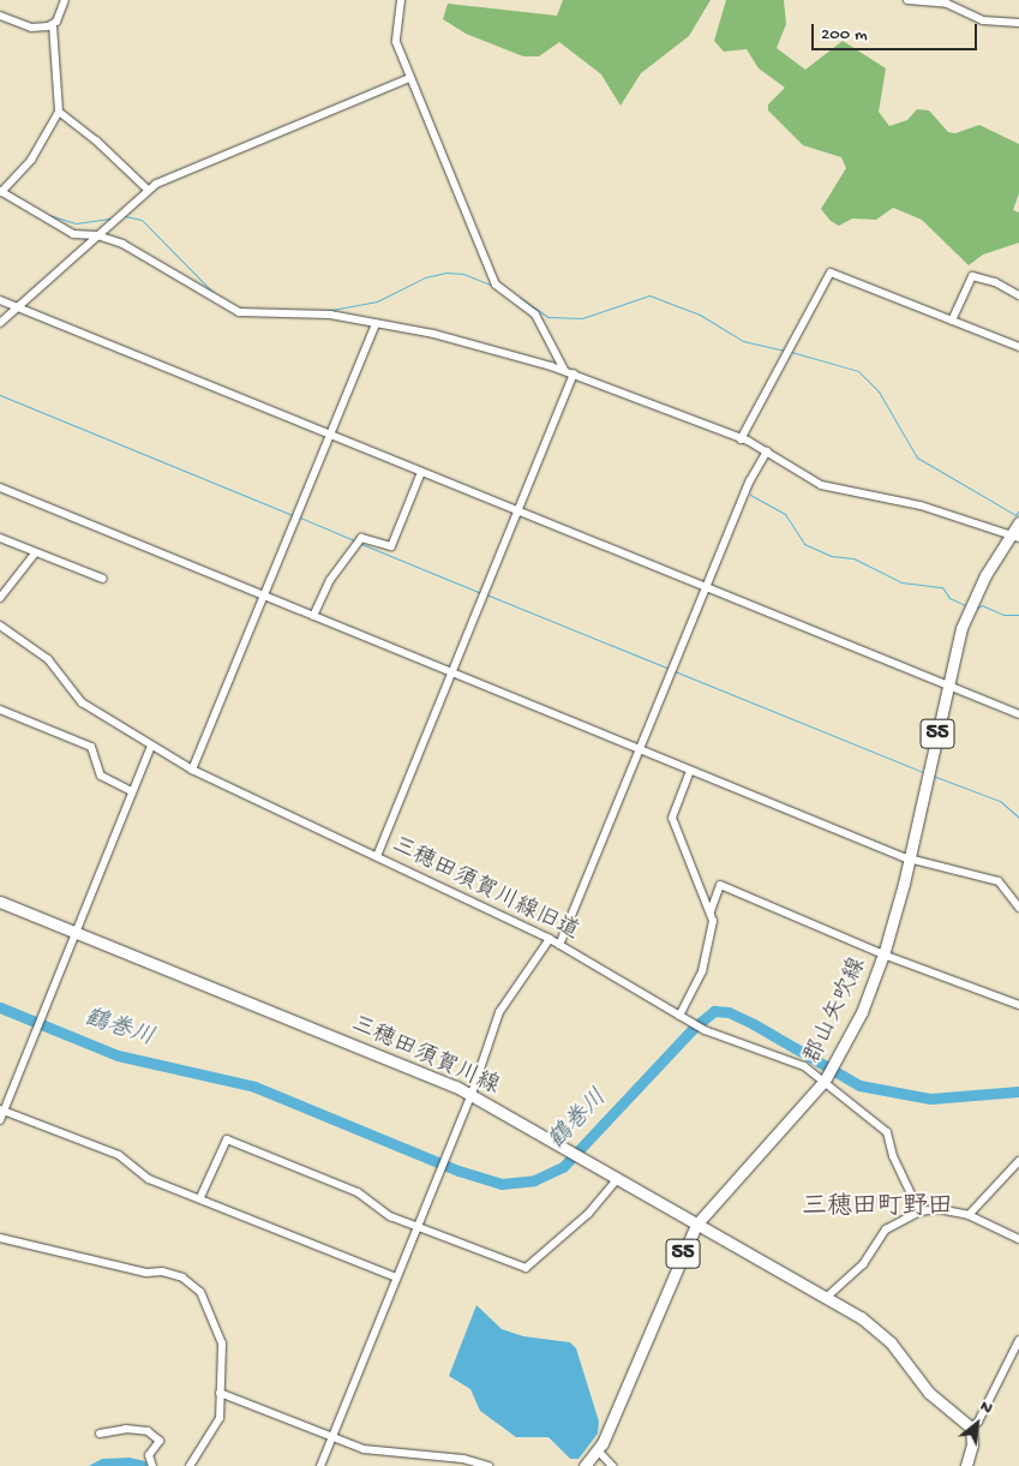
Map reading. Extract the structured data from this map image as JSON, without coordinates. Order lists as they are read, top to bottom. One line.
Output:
{"streets":{"main road":["55","郡山矢吹線","三穂田須賀川線"],"street":["三穂田須賀川線旧道"]},"crossings":[["三穂田須賀川線旧道","郡山矢吹線"],["郡山矢吹線","三穂田須賀川線"]],"districts":["三穂田町野田"],"water":["鶴巻川"],"scale_bar":"200 m","north":"top right"}
